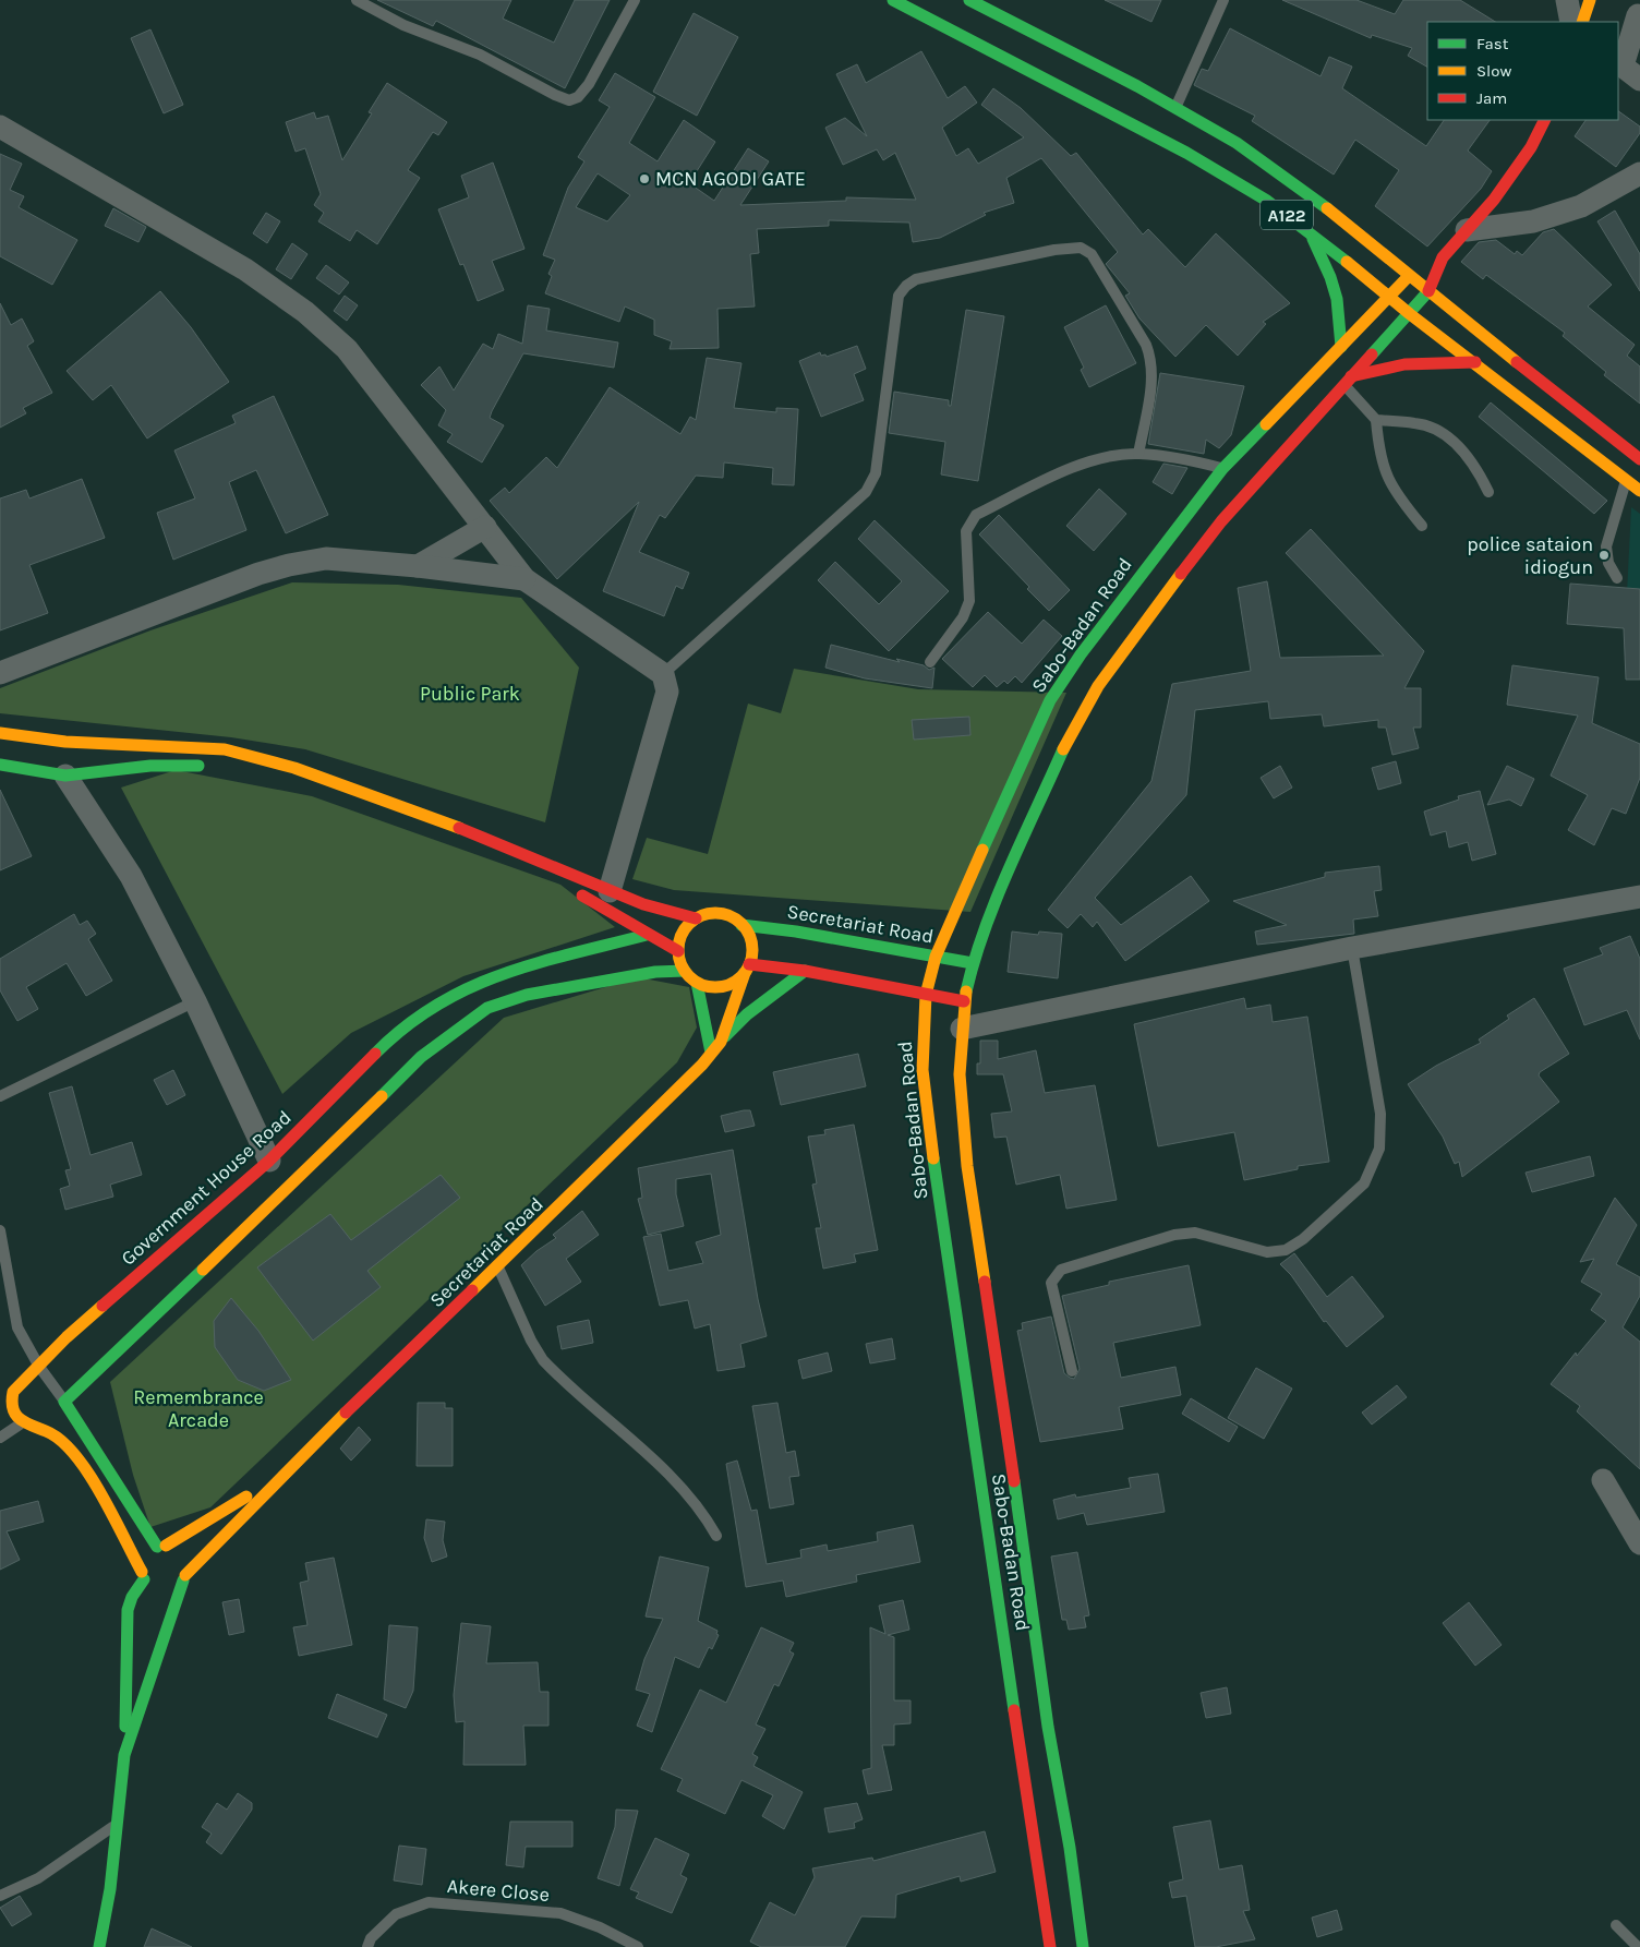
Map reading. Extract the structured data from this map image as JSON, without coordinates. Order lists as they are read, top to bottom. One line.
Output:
{"streets":{"main road":["A122","Sabo-Badan Road","Secretariat Road","Government House Road"],"lane":["Akere Close"]},"crossings":[["A122","Sabo-Badan Road"],["Sabo-Badan Road","Secretariat Road"]],"parks":["Public Park","Remembrance Arcade"],"places":["MCN AGODI GATE","police sataion idiogun"],"legend":["Fast","Slow","Jam"]}
